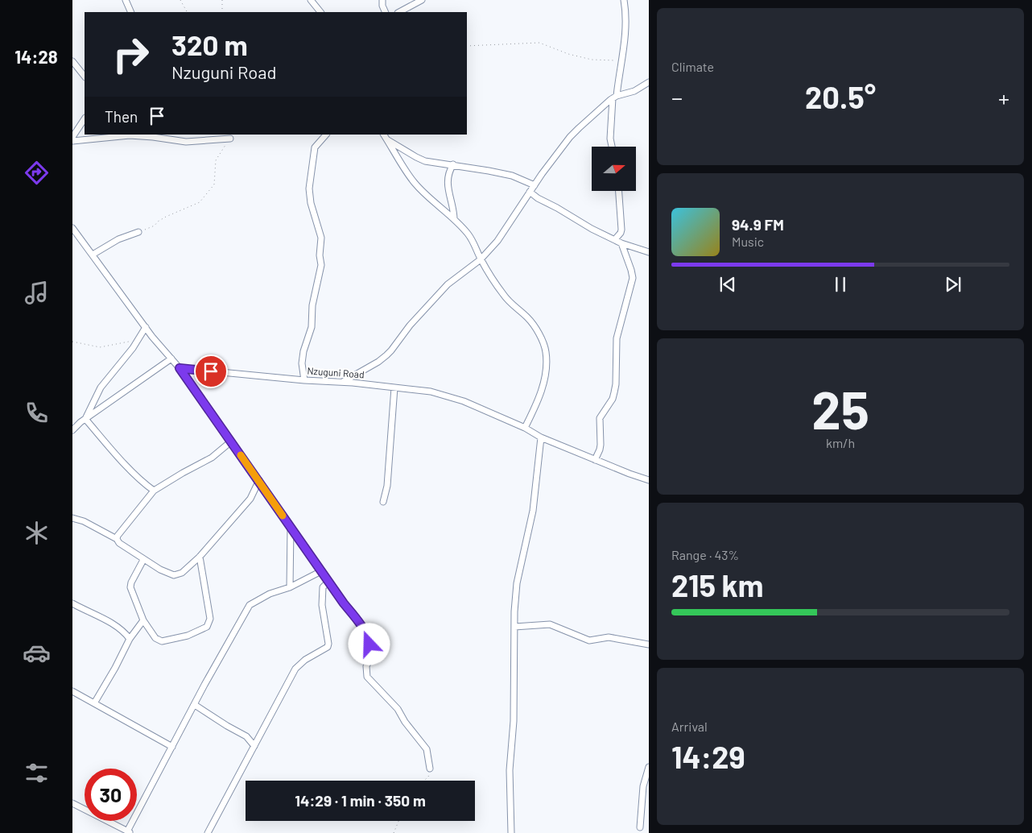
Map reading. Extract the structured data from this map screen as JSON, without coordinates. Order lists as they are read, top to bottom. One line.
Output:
{"streets":{"street":["Nzuguni Road"]},"north":"right","page":{"tabs":"14:28","tile":["Climate",["25","km/h"],["Range · 43%","215 km"],["Arrival","14:29"]],"turn":["320 m","Nzuguni Road"],"heat":["−","20.5°","+"],"then":"Then","song":["94.9 FM","Music"],"limit":"30","trip":"14:29 · 1 min · 350 m"}}
